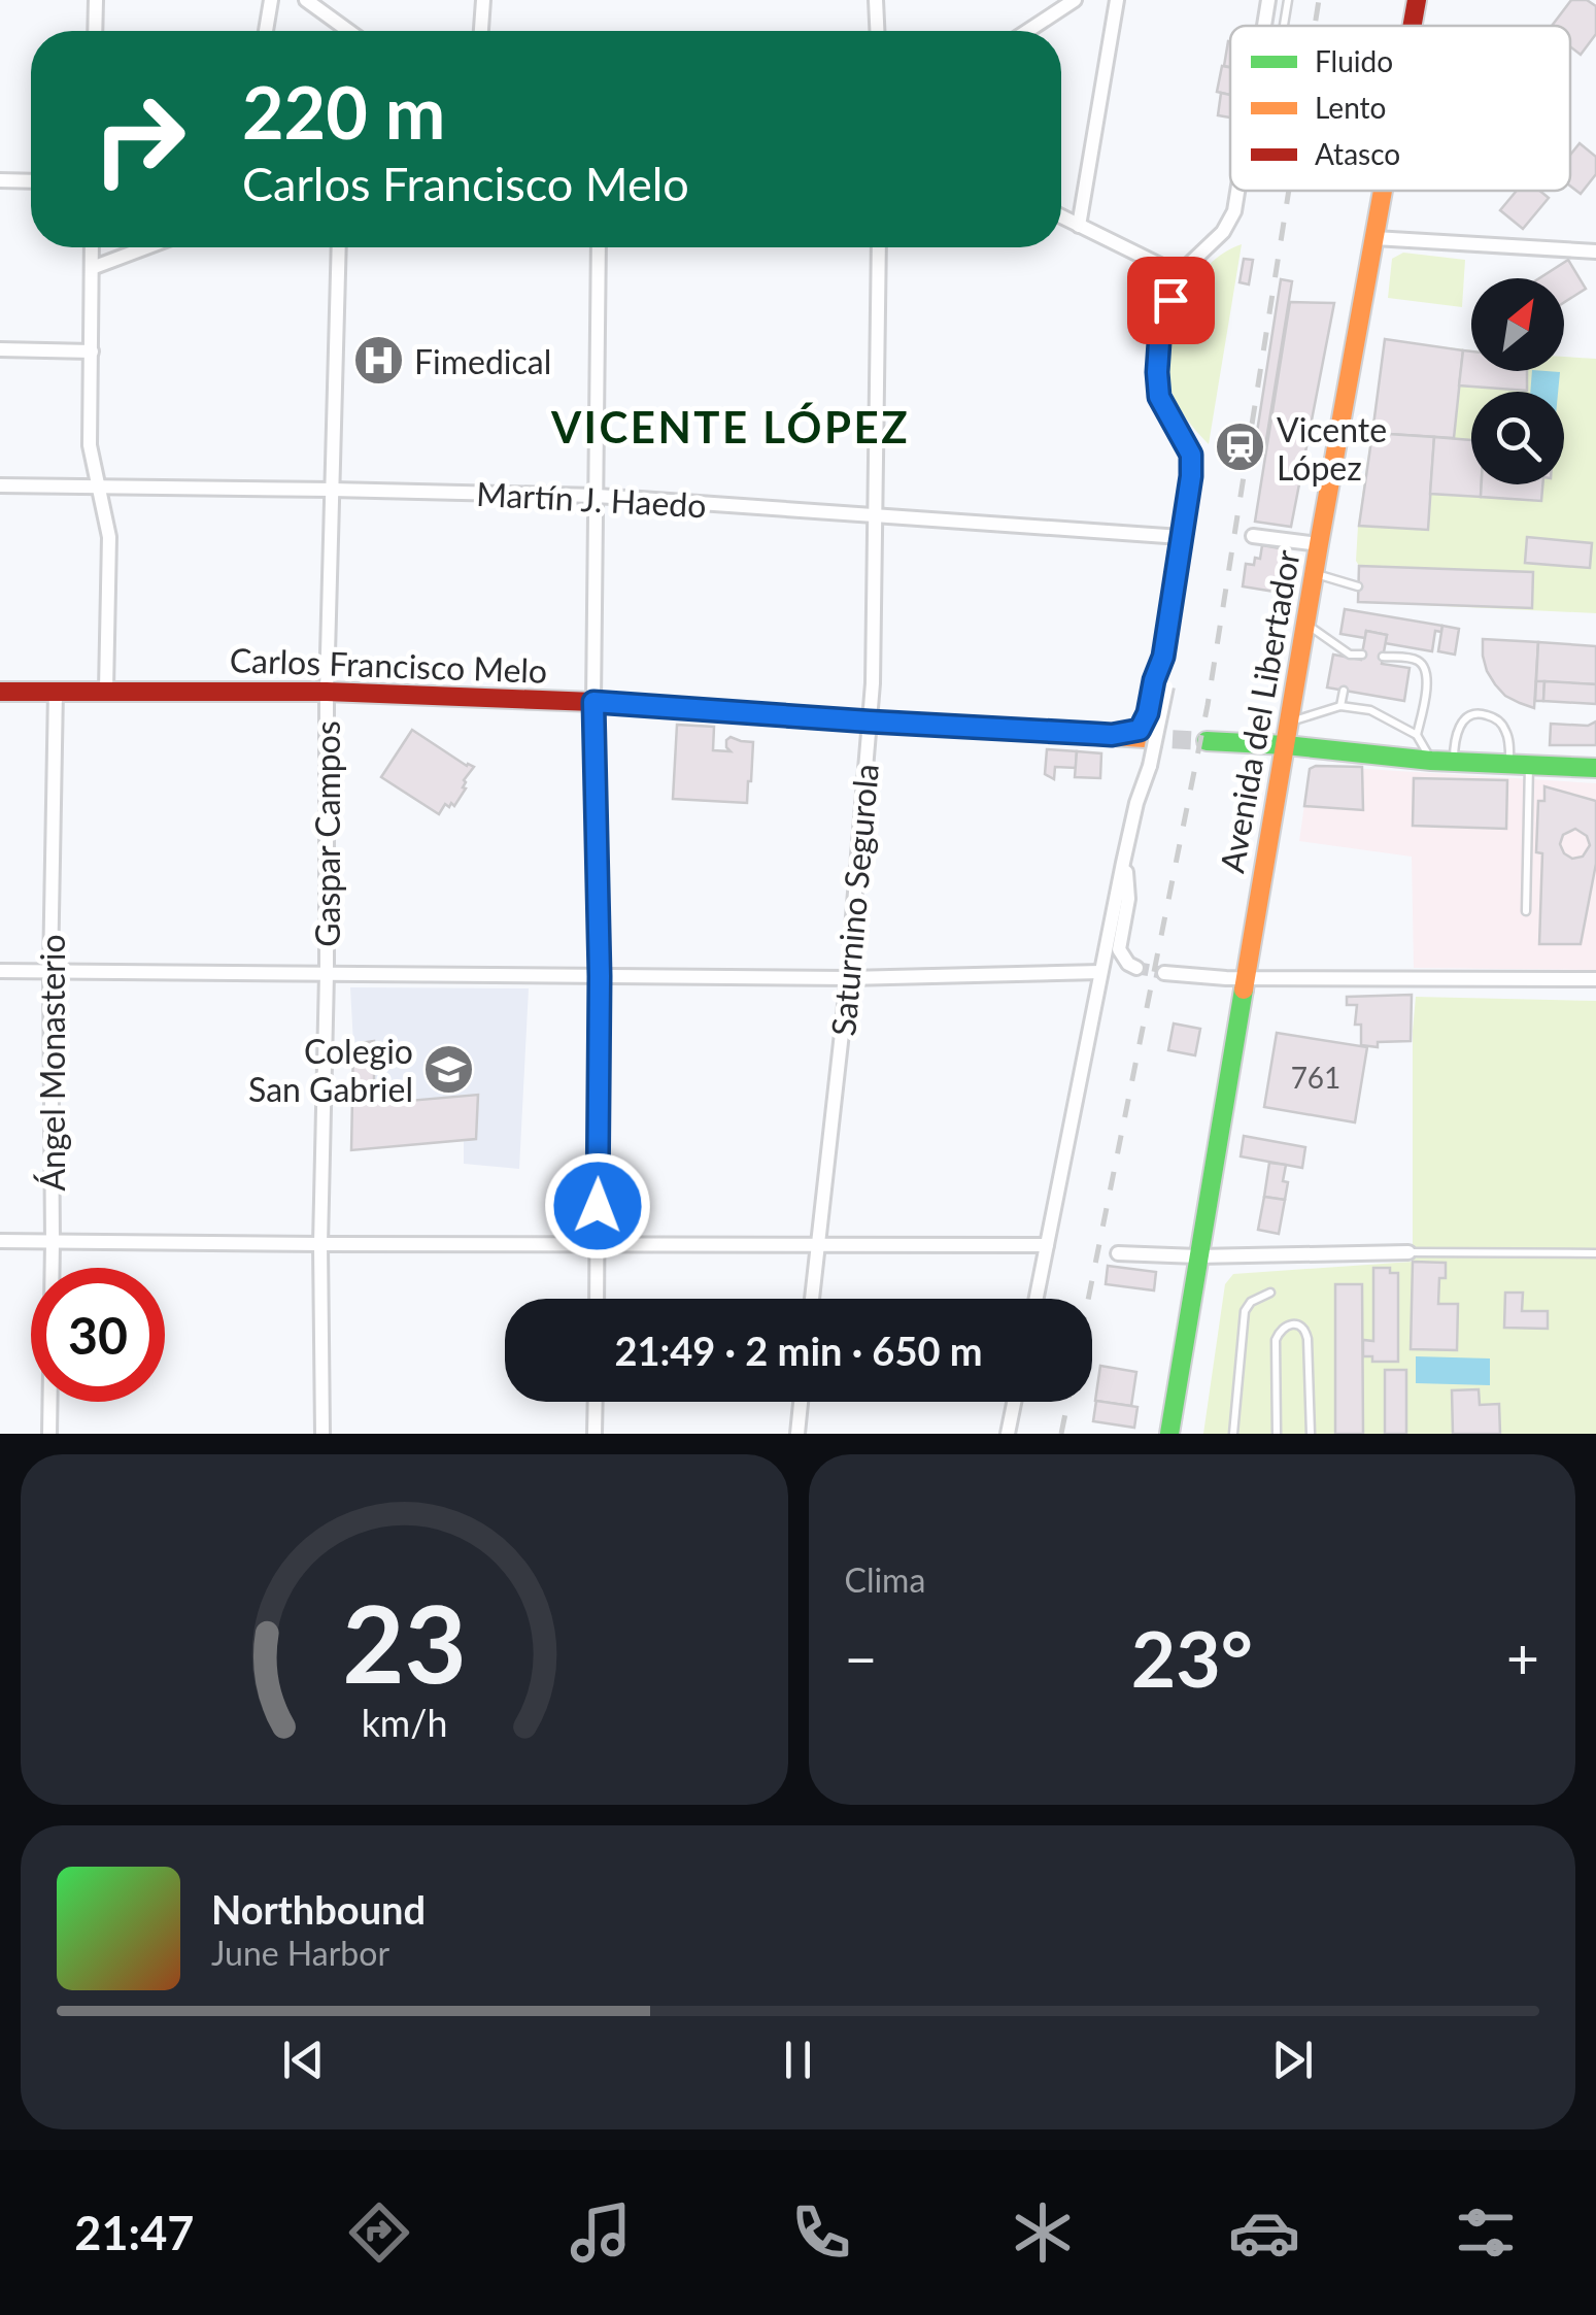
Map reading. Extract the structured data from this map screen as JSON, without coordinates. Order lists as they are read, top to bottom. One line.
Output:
{"streets":{"street":["Martín J. Haedo","Carlos Francisco Melo","Avenida del Libertador","Gaspar Campos","Saturnino Segurola","Ángel Monasterio"]},"crossings":[["Martín J. Haedo","Gaspar Campos"],["Martín J. Haedo","Saturnino Segurola"],["Carlos Francisco Melo","Gaspar Campos"],["Carlos Francisco Melo","Saturnino Segurola"],["Carlos Francisco Melo","Ángel Monasterio"]],"districts":["VICENTE LÓPEZ"],"places":{"hospital":["Fimedical"],"station":["Vicente López"],"school or university":["Colegio San Gabriel"]},"house_numbers":["761"],"legend":["Fluido","Lento","Atasco"],"north":"top right","page":{"turn":["220 m","Carlos Francisco Melo"],"limit":"30","trip":"21:49 · 2 min · 650 m","tile":"Clima","heat":["−","23°","+"],"song":["Northbound","June Harbor"],"tabs":"21:47","gauge":["23","km/h"]}}
